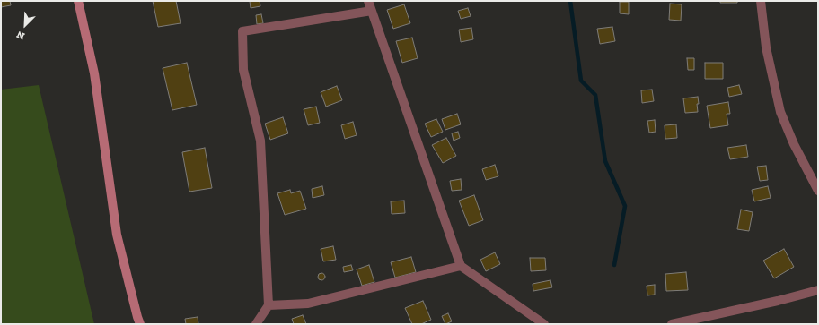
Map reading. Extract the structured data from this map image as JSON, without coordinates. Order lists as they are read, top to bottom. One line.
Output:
{"north":"bottom left"}
